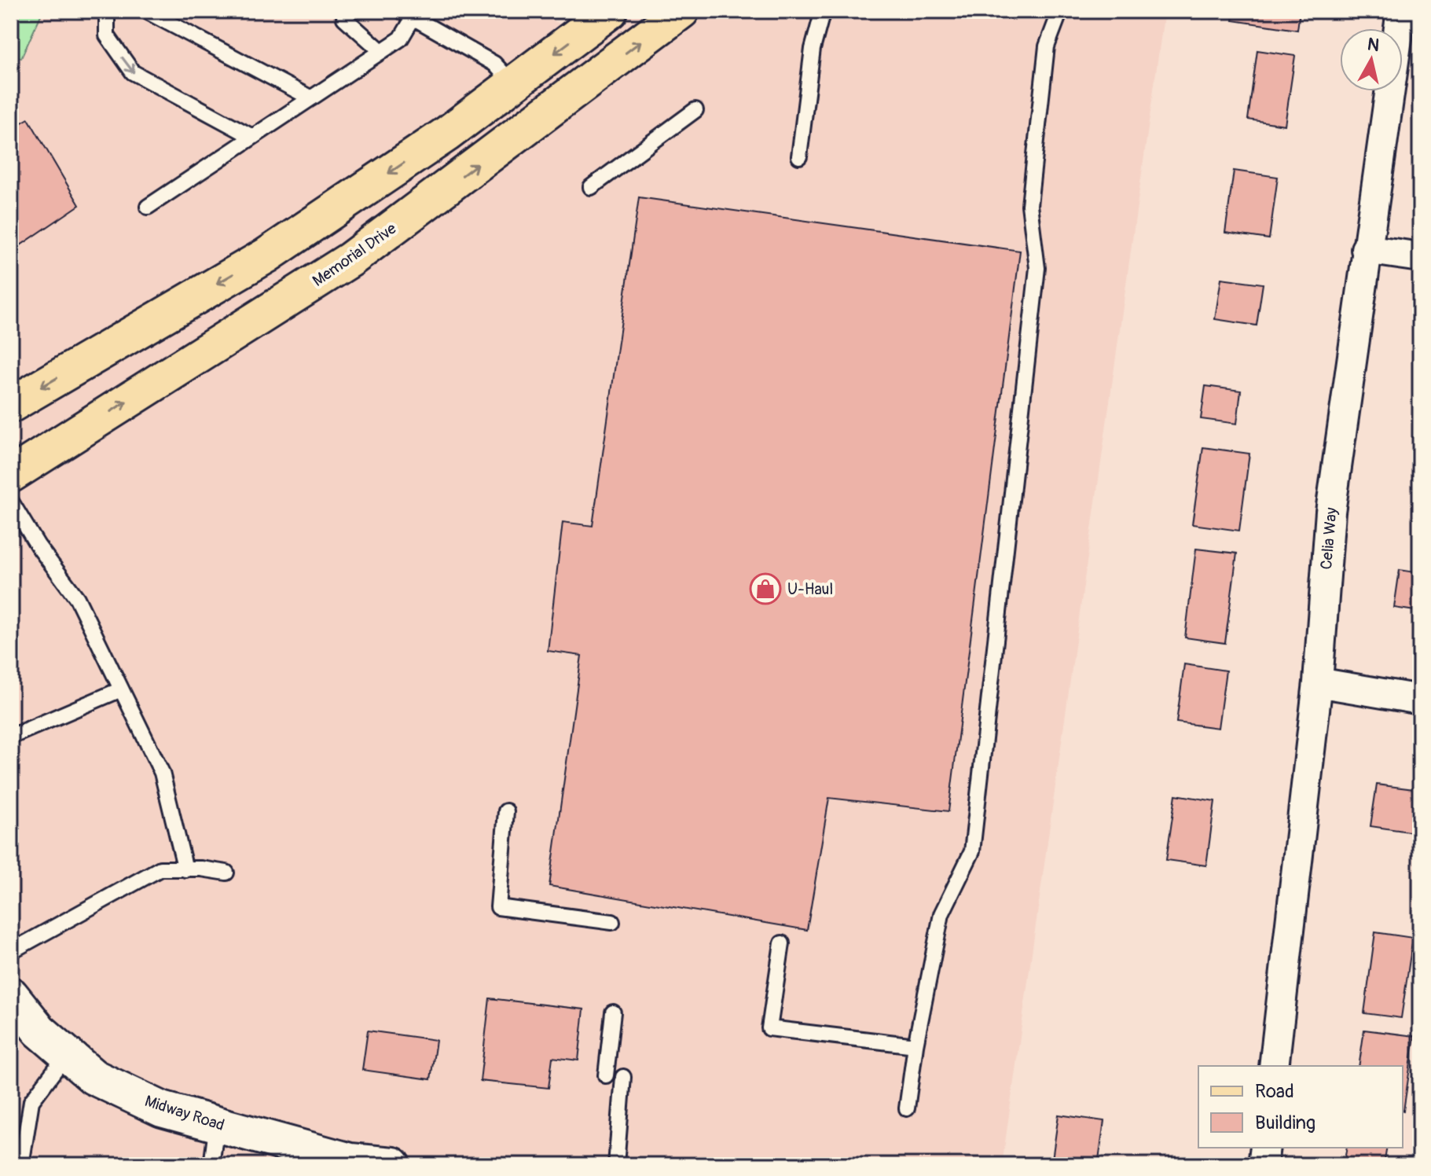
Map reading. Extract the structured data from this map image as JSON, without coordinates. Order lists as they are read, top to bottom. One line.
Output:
{"streets":{"main road":["Memorial Drive"],"street":["Celia Way","Midway Road"]},"places":{"shop":["U-Haul"]},"legend":["Road","Building"],"north":"top"}
